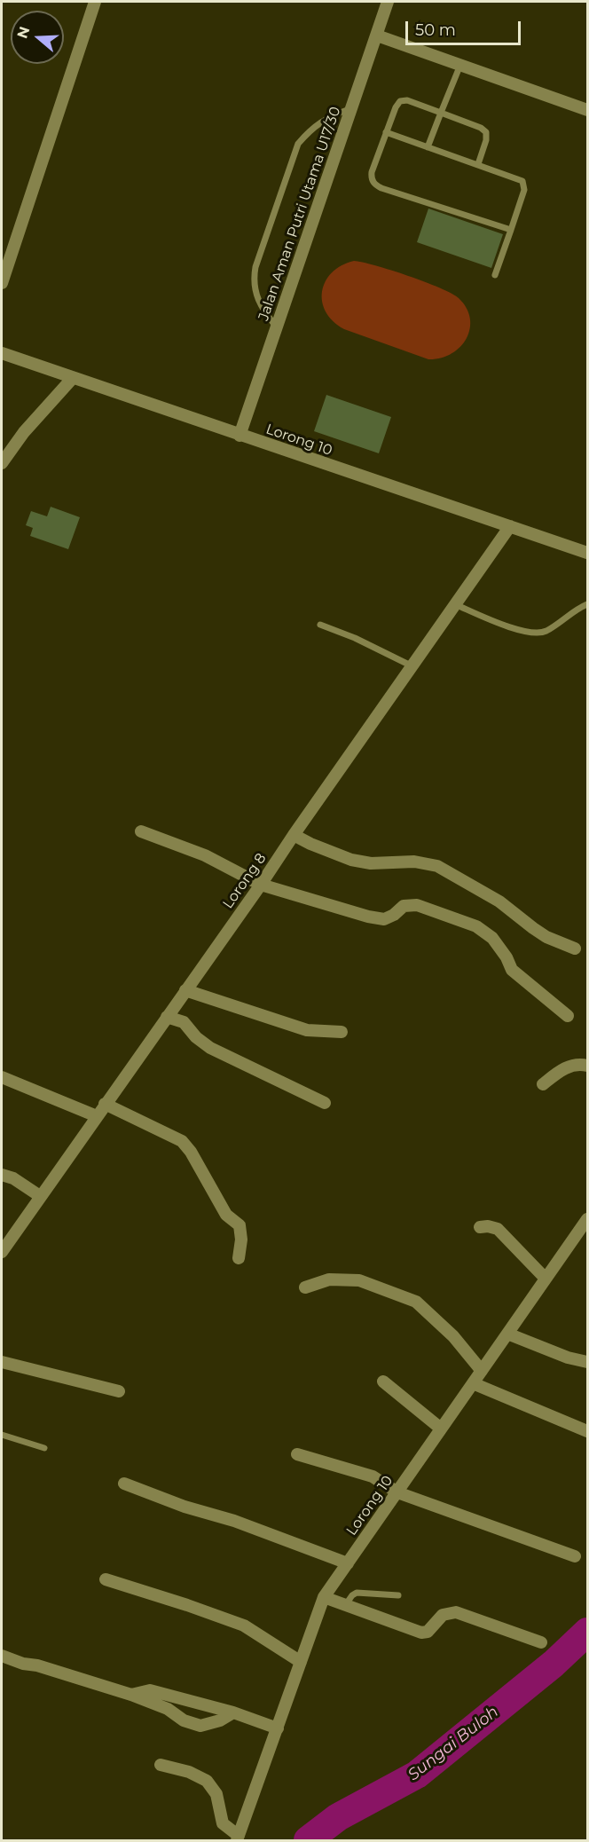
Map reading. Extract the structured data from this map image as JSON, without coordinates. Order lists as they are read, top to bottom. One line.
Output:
{"streets":{"street":["Jalan Aman Putri Utama U17/30","Lorong 10","Lorong 8"]},"crossings":[["Jalan Aman Putri Utama U17/30","Lorong 10"],["Lorong 10","Lorong 8"]],"water":["Sungai Buloh"],"scale_bar":"50 m","north":"left"}
